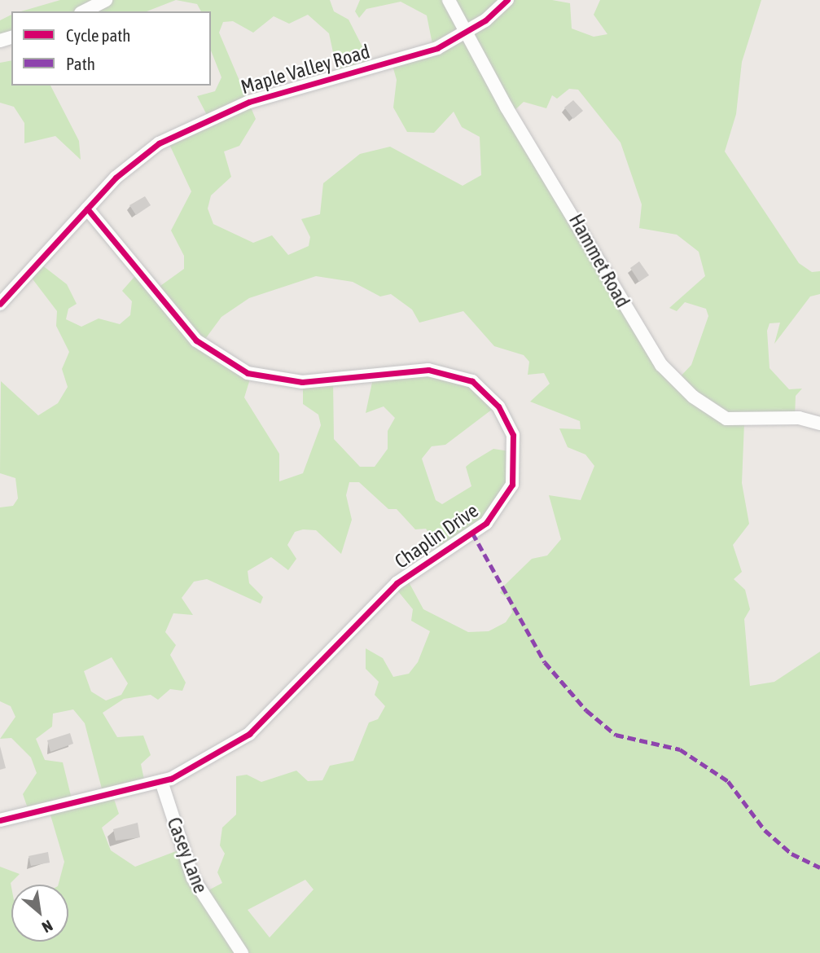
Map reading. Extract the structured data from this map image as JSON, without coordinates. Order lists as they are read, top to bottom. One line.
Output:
{"streets":{"street":["Maple Valley Road","Hammet Road","Chaplin Drive","Casey Lane"]},"crossings":[["Maple Valley Road","Hammet Road"],["Maple Valley Road","Chaplin Drive"],["Chaplin Drive","Casey Lane"]],"legend":["Cycle path","Path"],"north":"bottom right"}
